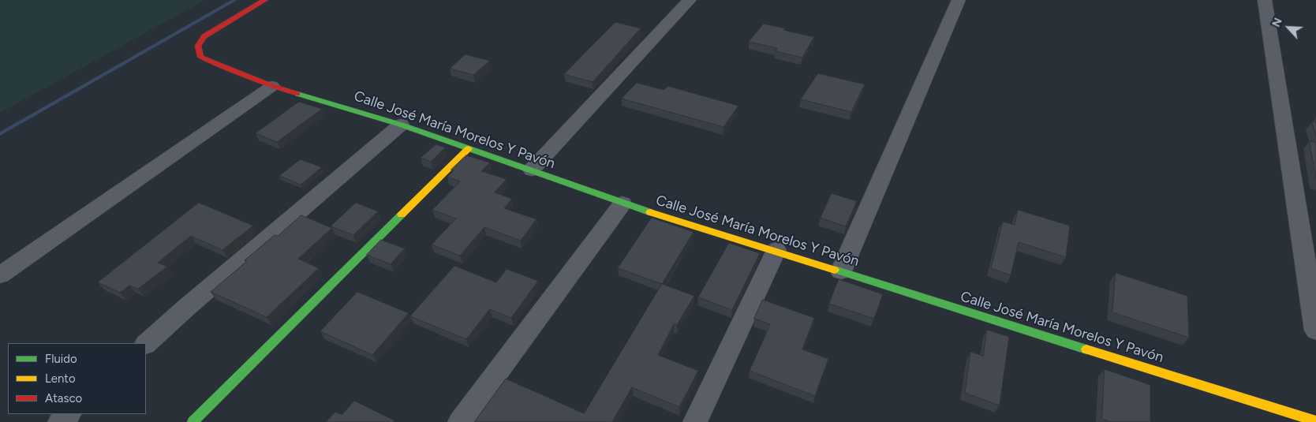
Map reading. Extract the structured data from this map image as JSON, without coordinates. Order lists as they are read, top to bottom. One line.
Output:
{"streets":{"street":["Calle José María Morelos Y Pavón"]},"legend":["Fluido","Lento","Atasco"],"north":"top left"}
